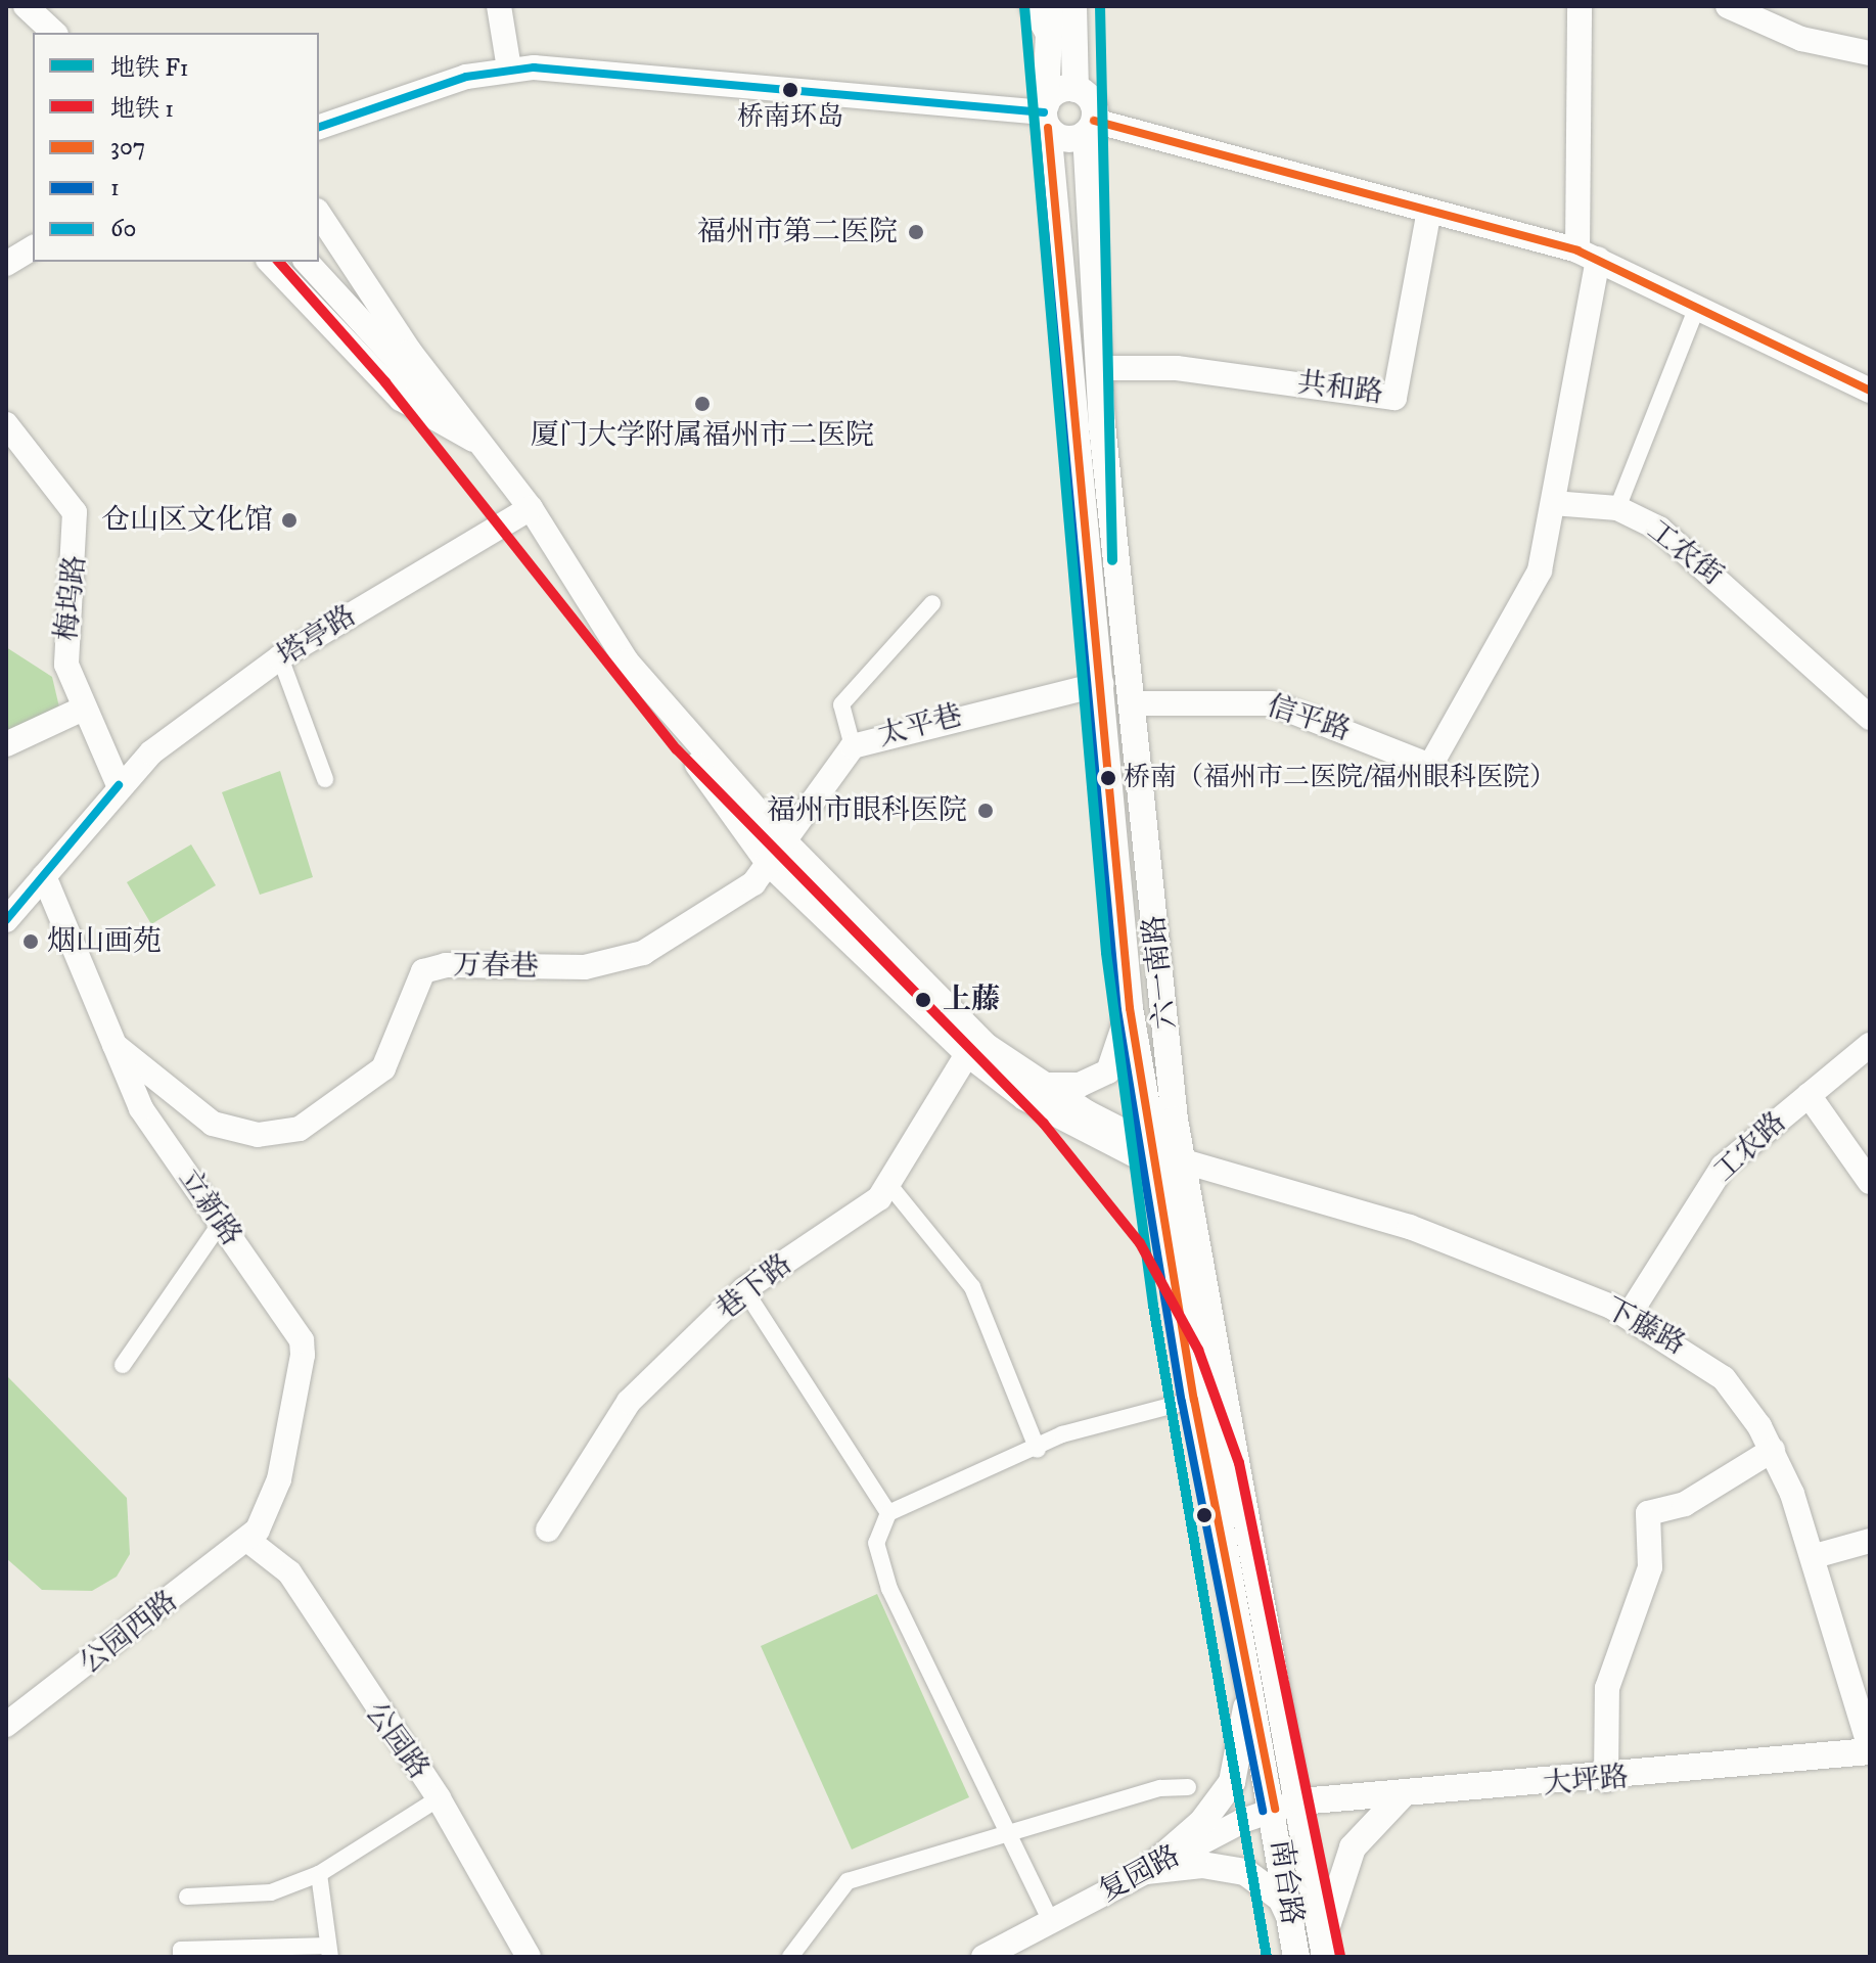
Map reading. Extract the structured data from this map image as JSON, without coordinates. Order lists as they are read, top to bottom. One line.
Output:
{"streets":{"main road":["六一南路","大坪路","南台路"],"street":["共和路","工农街","梅坞路","塔亭路","信平路","太平巷","万春巷","工农路","立新路","巷下路","下藤路","公园西路","公园路","复园路"]},"crossings":[["共和路","六一南路"],["工农街","信平路"],["梅坞路","塔亭路"],["塔亭路","立新路"],["信平路","六一南路"],["太平巷","万春巷"],["太平巷","六一南路"],["万春巷","立新路"],["六一南路","下藤路"],["六一南路","大坪路"],["六一南路","复园路"],["六一南路","南台路"],["工农路","下藤路"],["立新路","公园西路"],["立新路","公园路"],["下藤路","大坪路"],["公园西路","公园路"],["大坪路","复园路"],["大坪路","南台路"],["复园路","南台路"]],"places":["桥南环岛","福州市第二医院","厦门大学附属福州市二医院","仓山区文化馆","桥南（福州市二医院/福州眼科医院）","福州市眼科医院","烟山画苑","上藤"],"lines":["metro line F1","transit line 60","transit line 307","transit line 1","metro line 1"],"legend":["地铁 F1","地铁 1","307","1","60"]}
